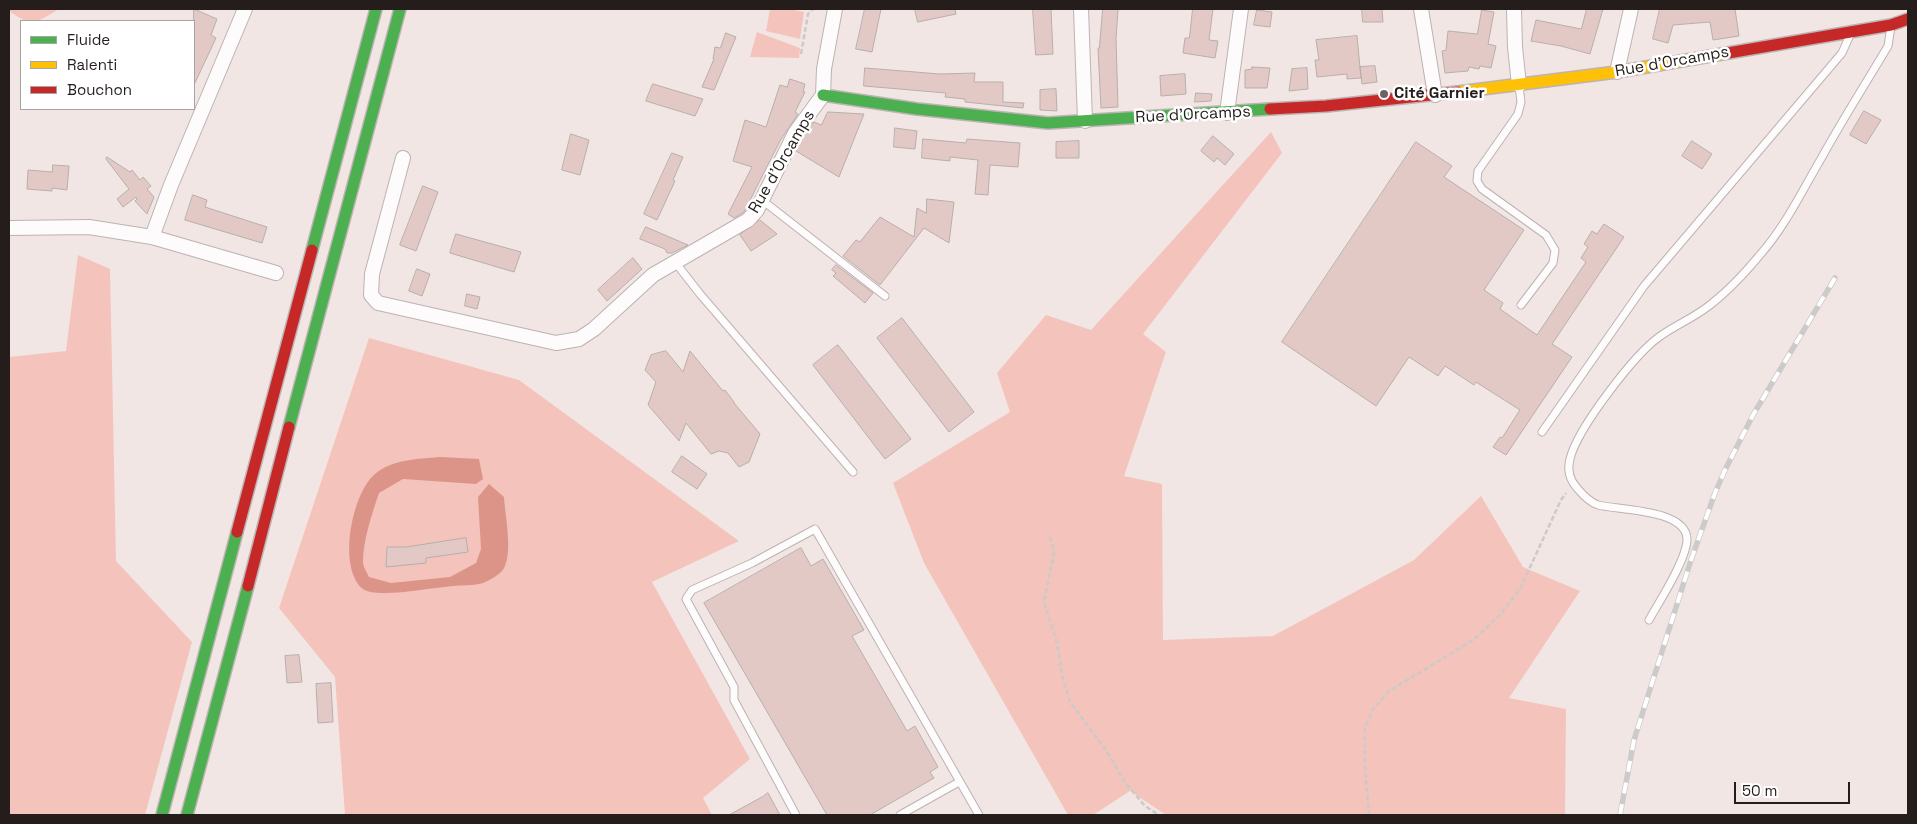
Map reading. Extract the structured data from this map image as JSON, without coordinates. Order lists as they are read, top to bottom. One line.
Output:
{"streets":{"main road":["Rue d'Orcamps"]},"places":["Cité Garnier"],"legend":["Fluide","Ralenti","Bouchon"],"scale_bar":"50 m"}
